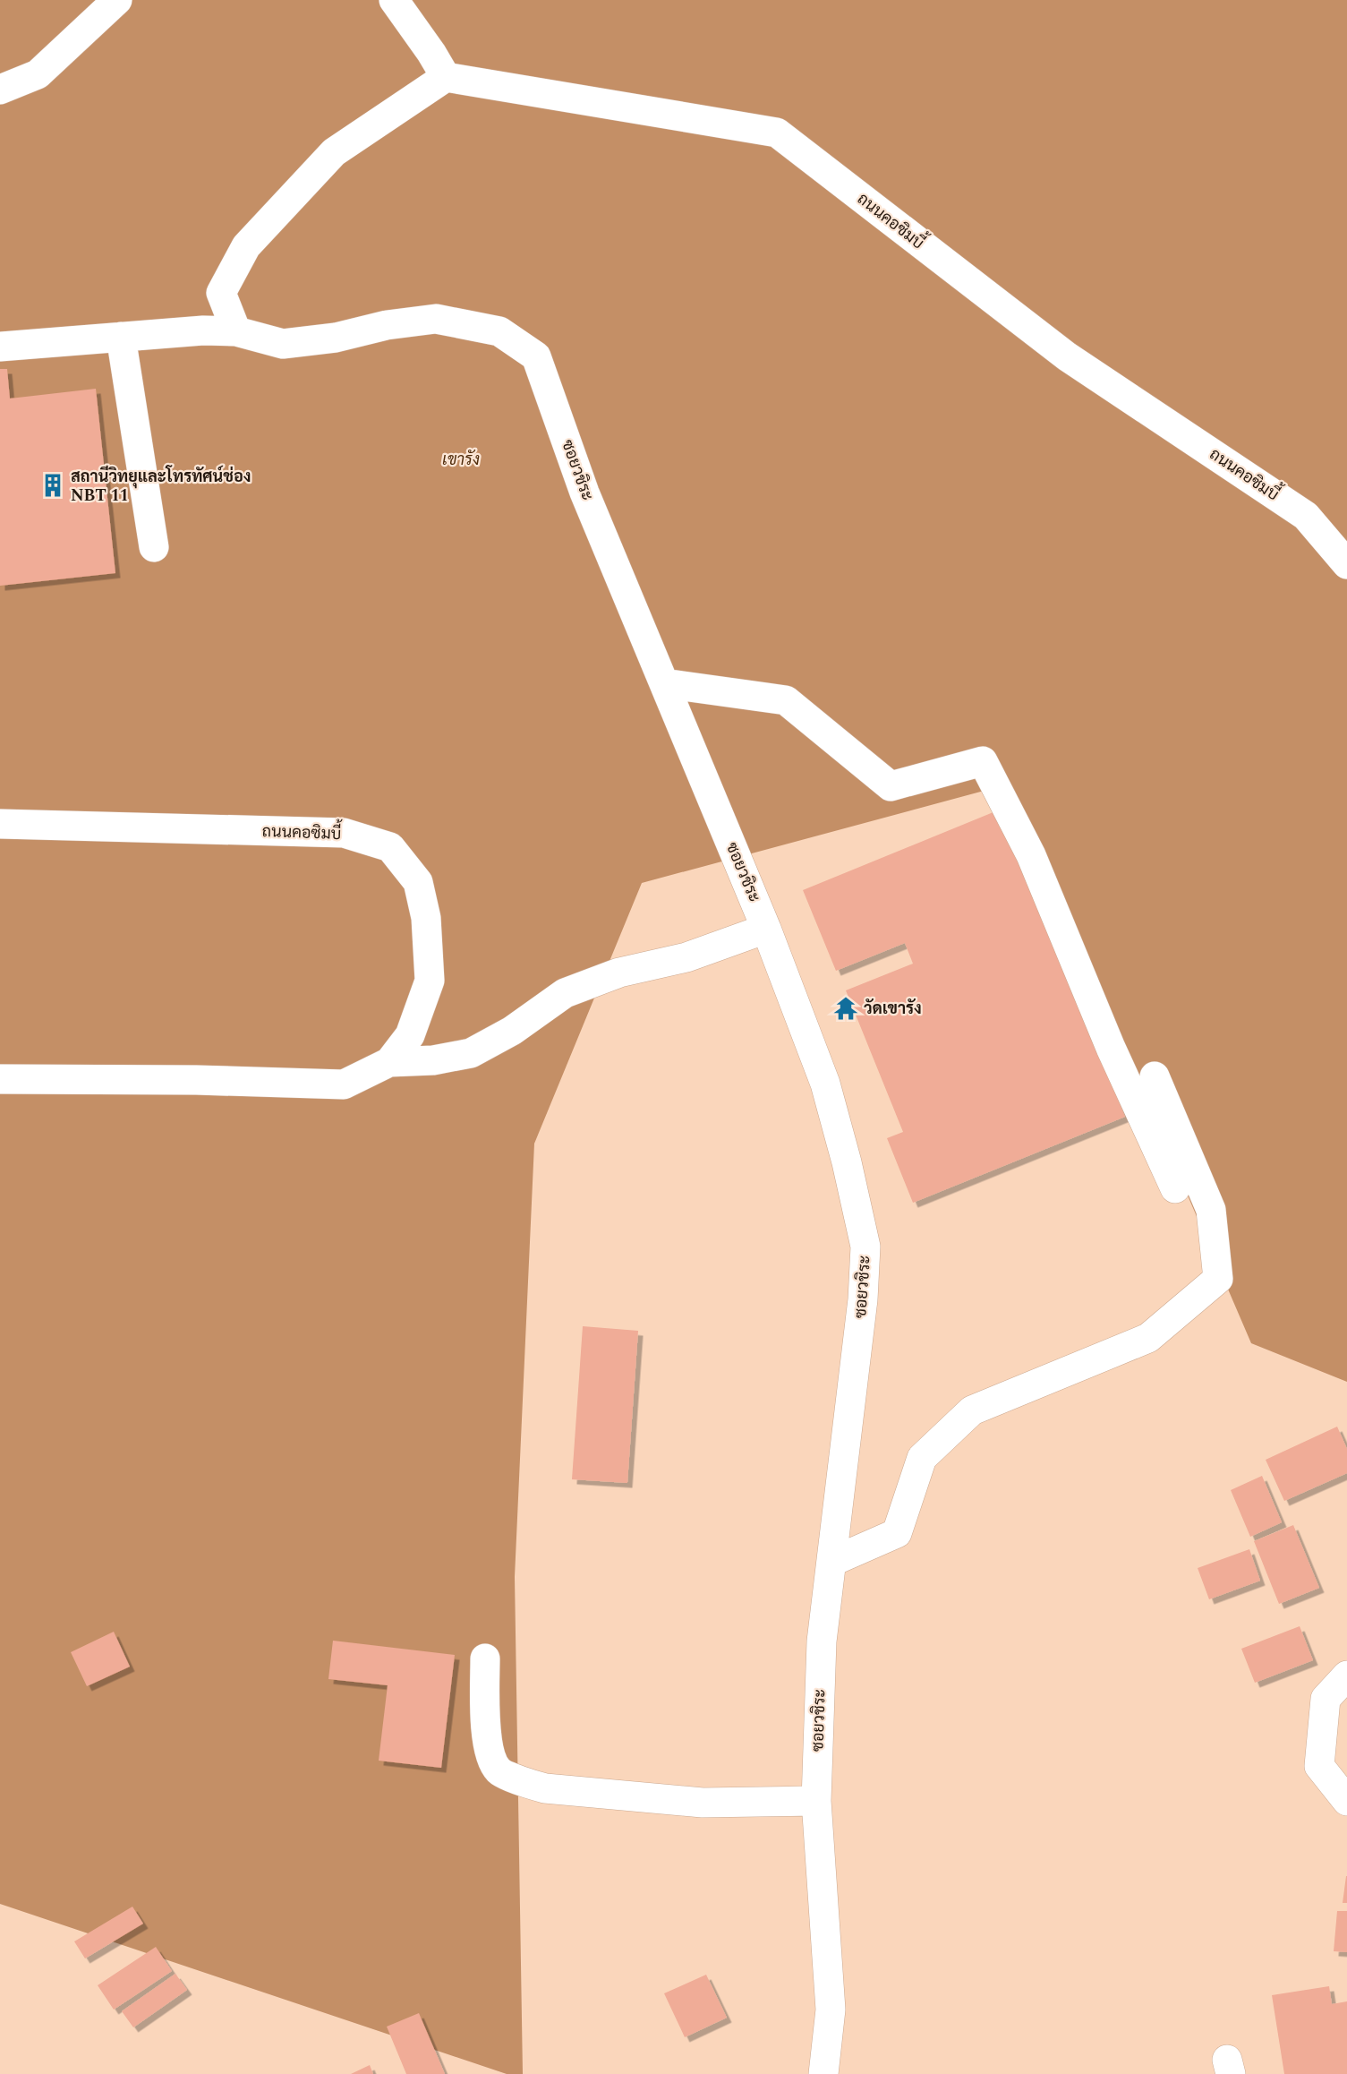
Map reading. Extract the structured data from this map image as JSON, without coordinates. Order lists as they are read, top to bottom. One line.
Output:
{"streets":{"street":["ถนนคอซิมบี้","ซอยวชิระ"]},"parks":["เขารัง"],"places":{"building":["สถานีวิทยุและโทรทัศน์ช่อง NBT 11"],"temple":["วัดเขารัง"]}}
